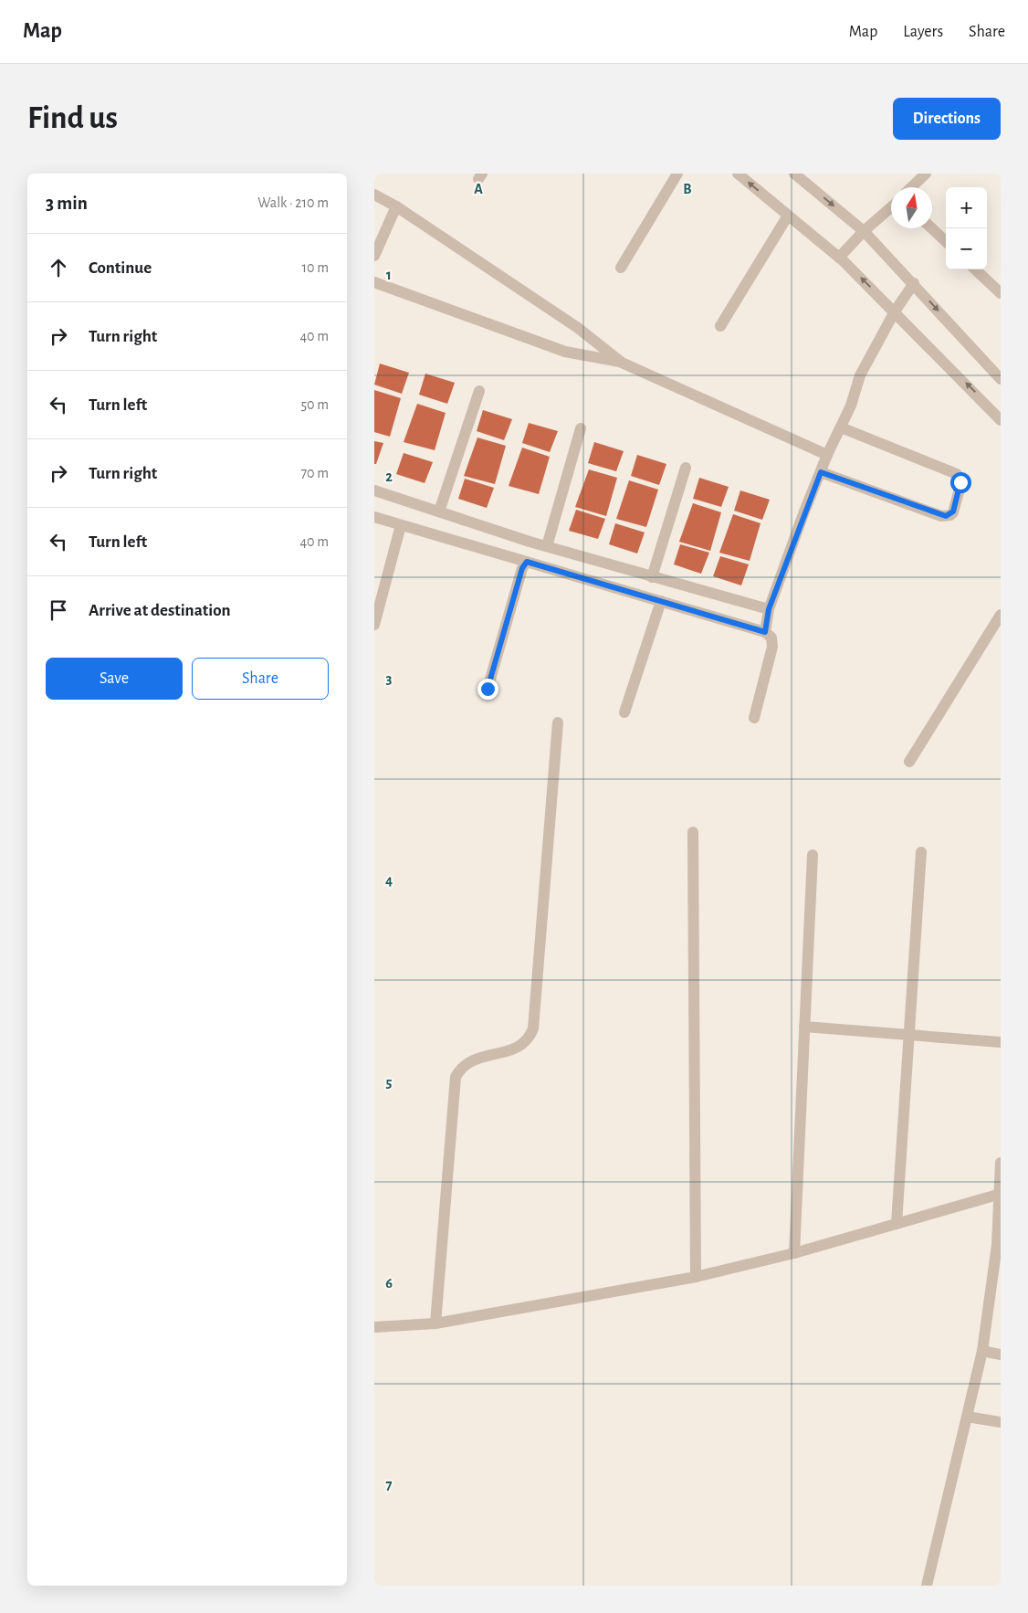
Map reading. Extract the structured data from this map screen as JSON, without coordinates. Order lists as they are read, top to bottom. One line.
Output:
{"north":"top","page":{"header":"Map","nav":["Map","Layers","Share"],"buttons":["Directions",["Save","Share"]],"title":"Find us","heading":["3 min","Walk · 210 m"],"map_buttons":["+","−"],"list":[["Continue","10 m"],["Turn right","40 m"],["Turn left","50 m"],["Turn right","70 m"],["Turn left","40 m"],"Arrive at destination"]},"grid":{"columns":["A","B"],"rows":["1","2","3","4","5","6","7"]}}
